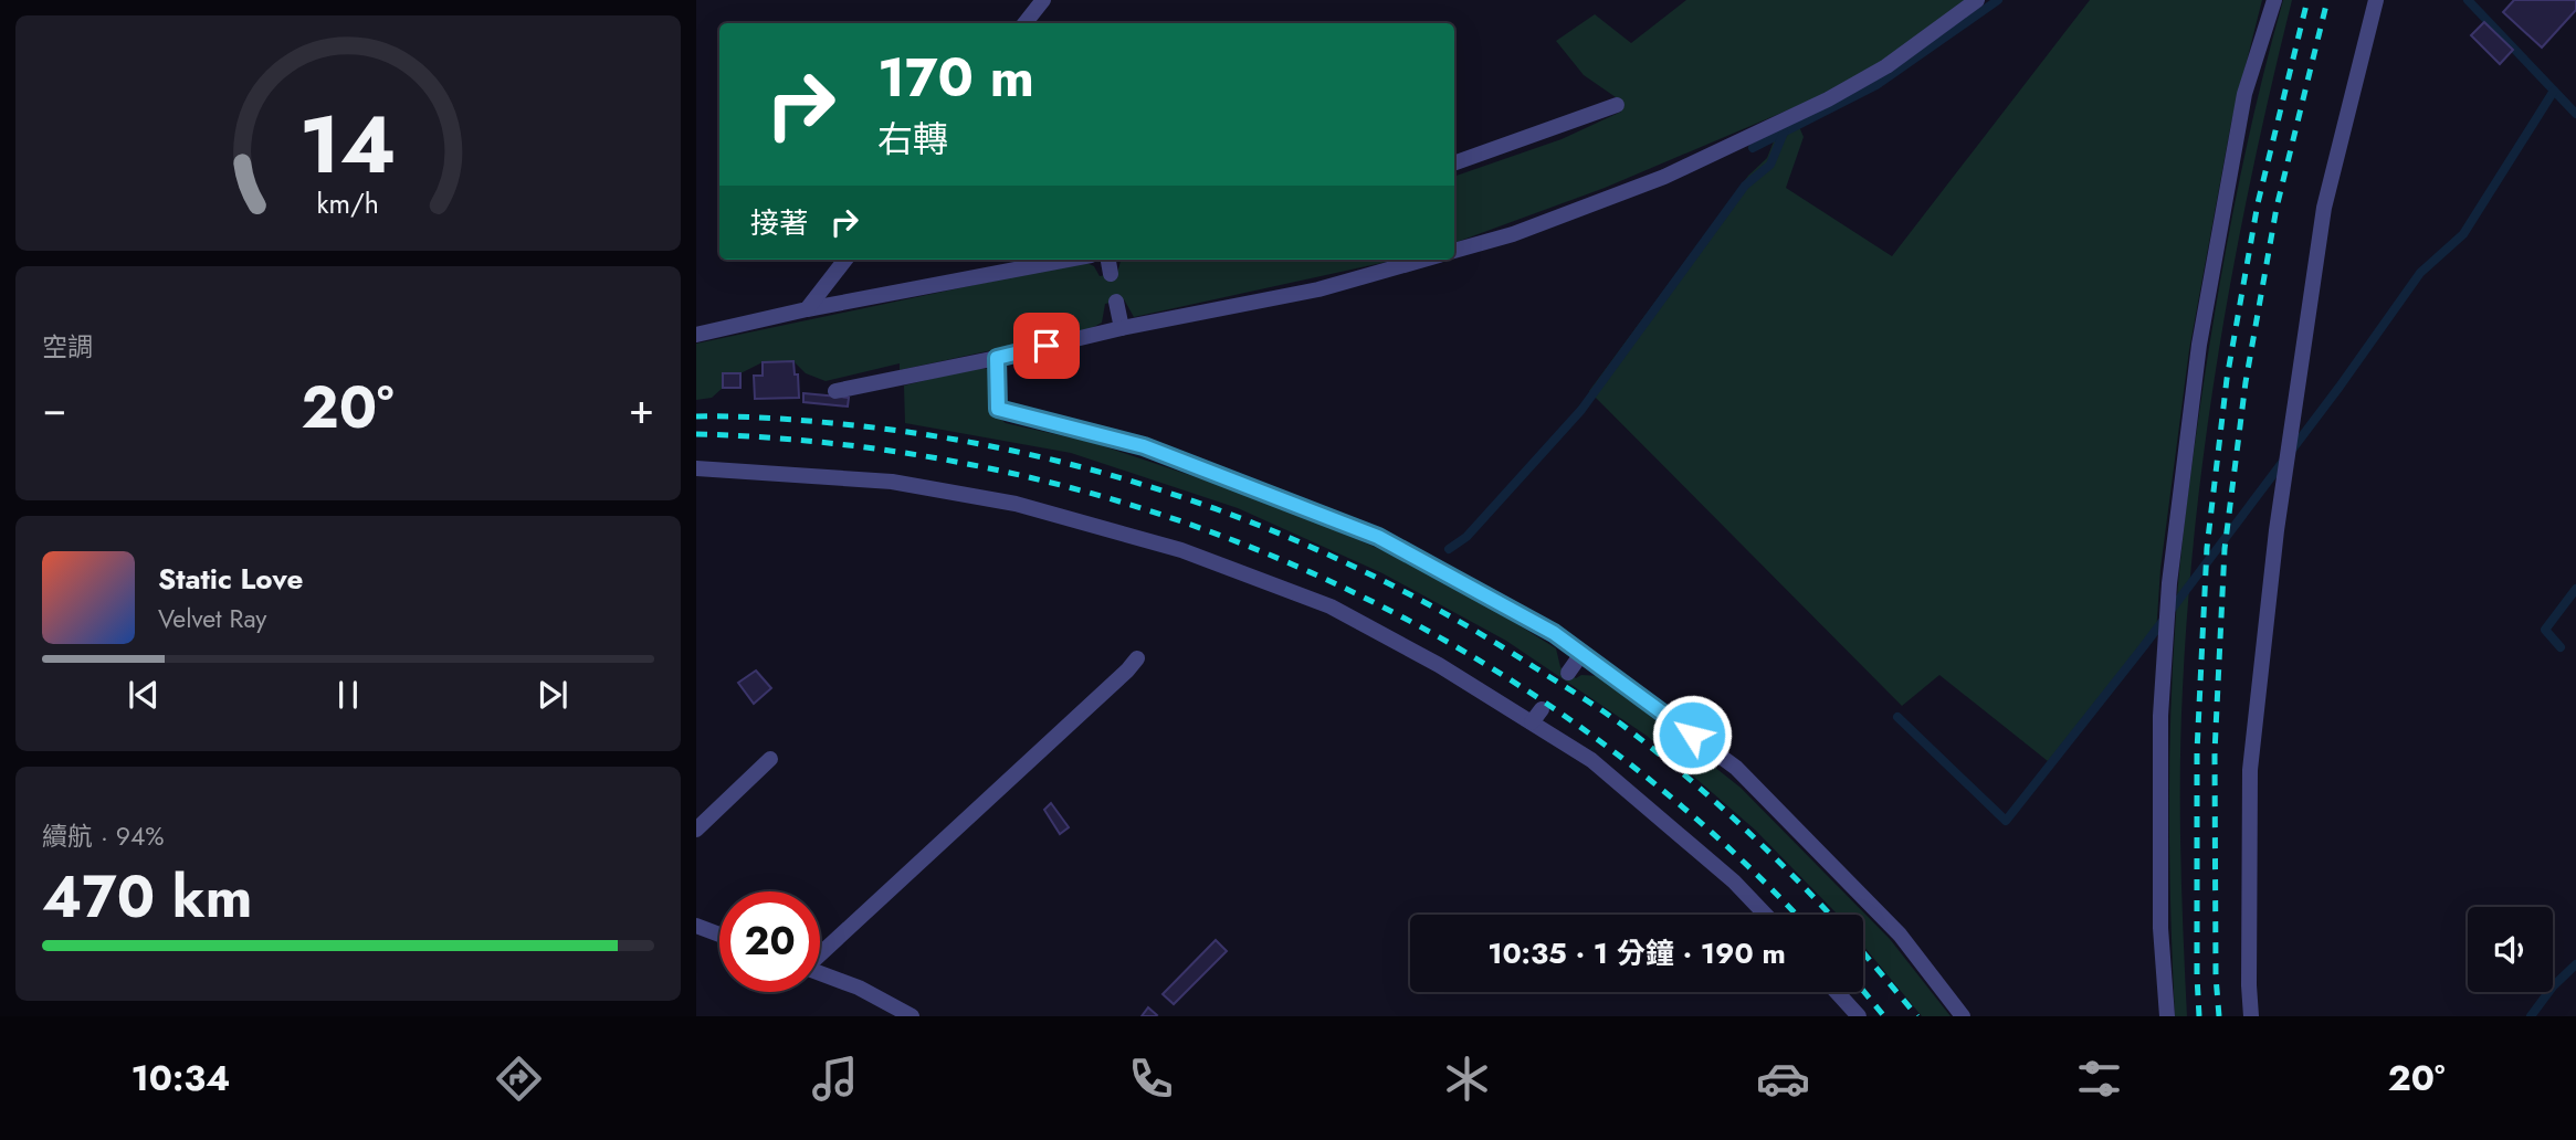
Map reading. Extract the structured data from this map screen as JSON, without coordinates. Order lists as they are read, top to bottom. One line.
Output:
{"page":{"turn":["170 m","右轉"],"then":"接著","tile":["空調",["續航 · 94%","470 km"]],"heat":["−","20°","+"],"song":["Static Love","Velvet Ray"],"limit":"20","trip":"10:35 · 1 分鐘 · 190 m","tabs":["10:34","20°"],"gauge":["14","km/h"]}}
